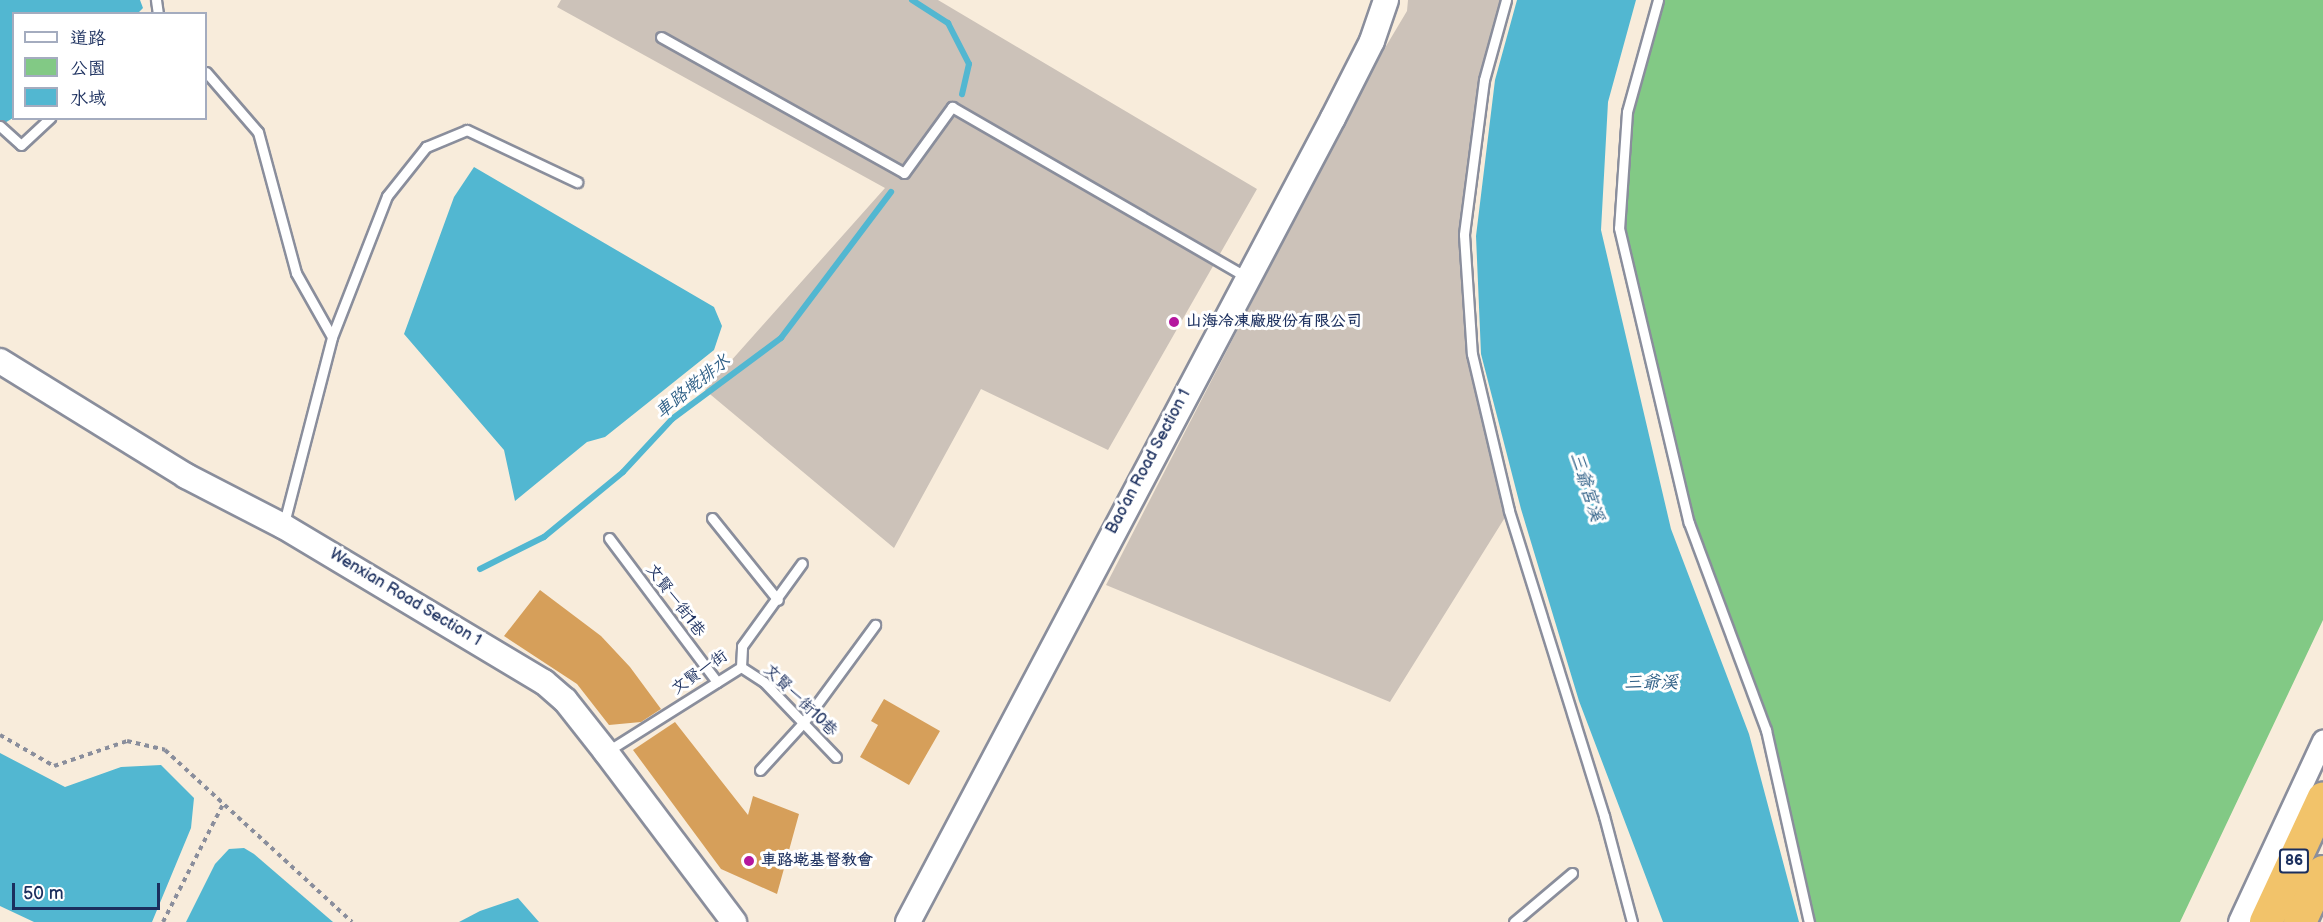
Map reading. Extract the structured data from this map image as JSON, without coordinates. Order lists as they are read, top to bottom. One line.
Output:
{"streets":{"highway":["86"],"street":["Bao’an Road Section 1","Wenxian Road Section 1"],"lane":["文賢一街1巷","文賢一街","文賢一街10巷"]},"crossings":[["Wenxian Road Section 1","文賢一街"],["文賢一街1巷","文賢一街"],["文賢一街","文賢一街10巷"]],"water":["車路墘排水","三爺宮溪","三爺溪"],"places":["山海冷凍廠股份有限公司","車路墘基督教會"],"legend":["道路","公園","水域"],"scale_bar":"50 m"}
